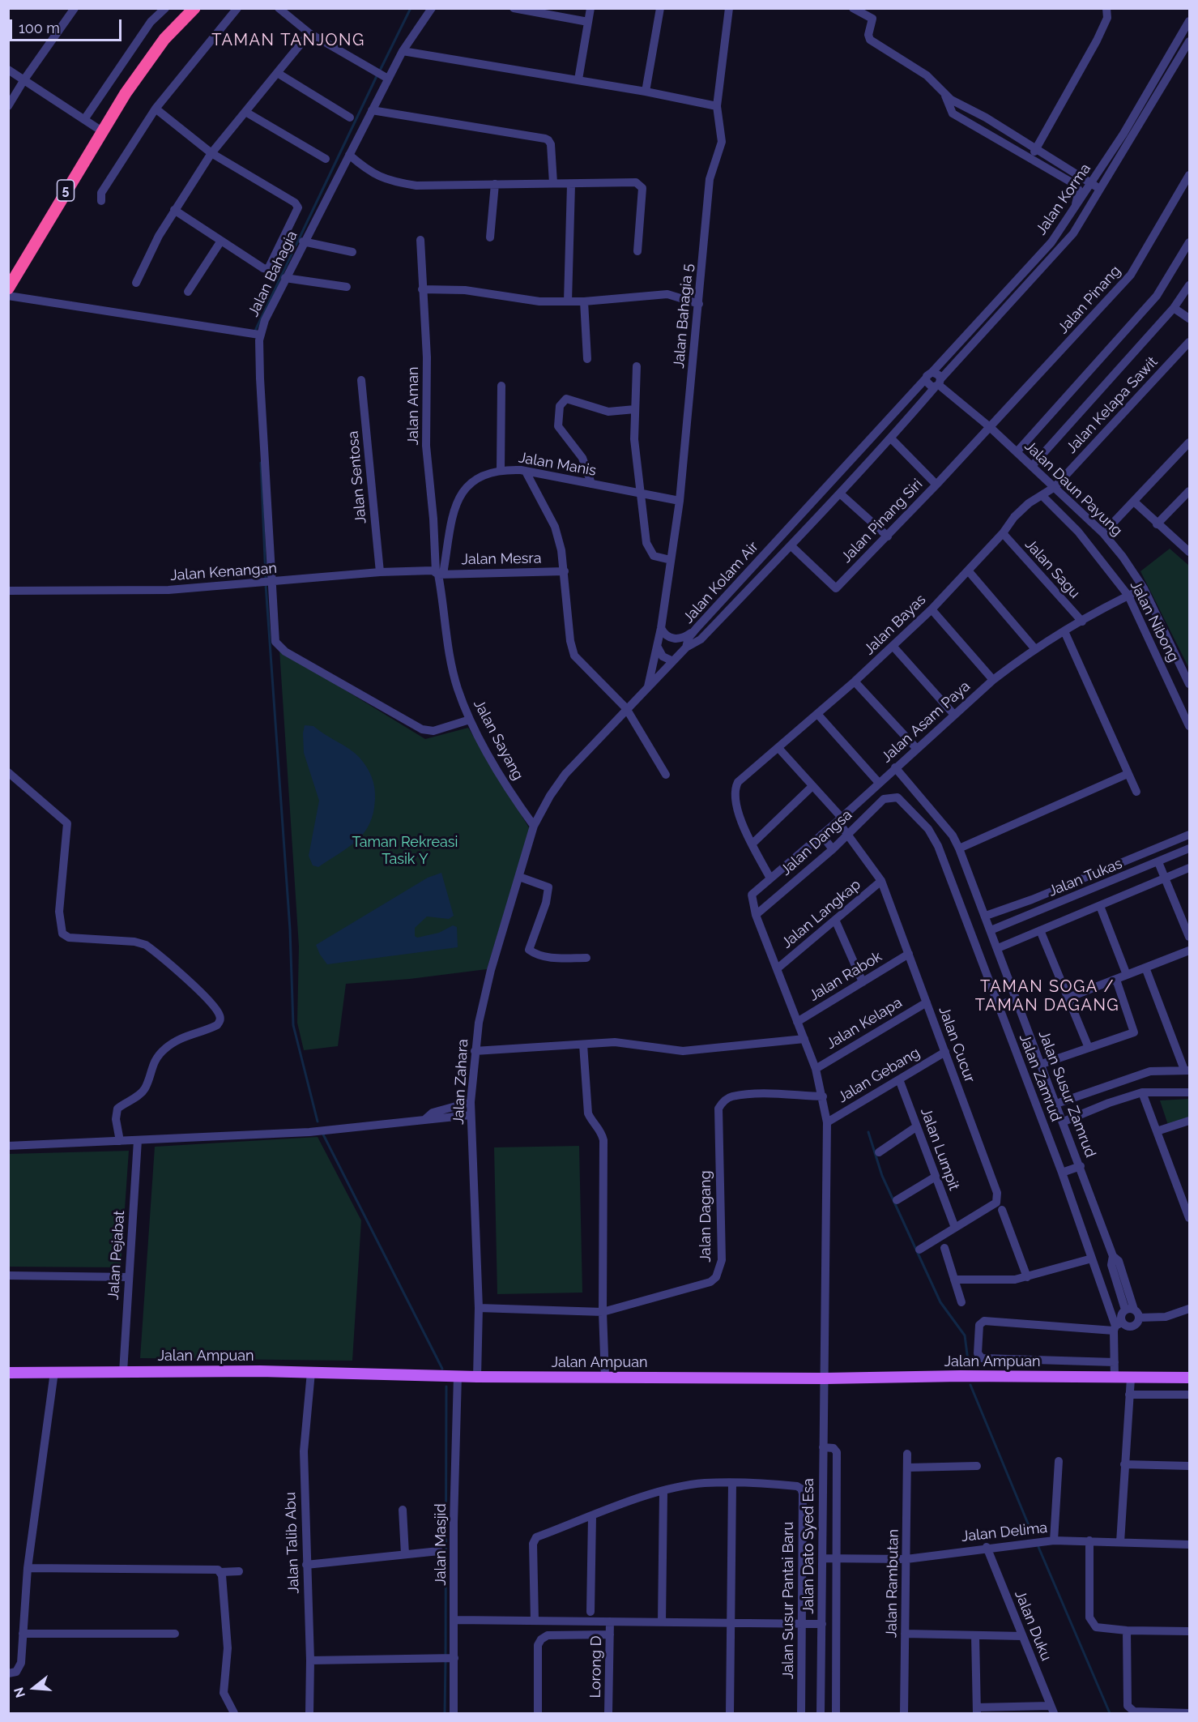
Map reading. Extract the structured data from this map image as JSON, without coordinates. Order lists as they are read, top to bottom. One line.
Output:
{"streets":{"highway":["5"],"main road":["Jalan Ampuan"],"street":["Jalan Korma","Jalan Bahagia","Jalan Pinang","Jalan Bahagia 5","Jalan Kelapa Sawit","Jalan Aman","Jalan Manis","Jalan Sentosa","Jalan Daun Payung","Jalan Pinang Siri","Jalan Mesra","Jalan Sagu","Jalan Kenangan","Jalan Kolam Air","Jalan Nibong","Jalan Bayas","Jalan Asam Paya","Jalan Sayang","Jalan Dangsa","Jalan Tukas","Jalan Langkap","Jalan Rabok","Jalan Kelapa","Jalan Cucur","Jalan Gebang","Jalan Zamrud","Jalan Zahara","Jalan Susur Zamrud","Jalan Lumpit","Jalan Dagang","Jalan Pejabat","Jalan Delima","Jalan Talib Abu","Jalan Masjid","Jalan Dato Syed Esa","Jalan Rambutan","Jalan Susur Pantai Baru","Jalan Duku","Lorong D"]},"crossings":[["Jalan Korma","Jalan Daun Payung"],["Jalan Korma","Jalan Kolam Air"],["Jalan Bahagia","Jalan Kenangan"],["Jalan Bahagia","Jalan Sayang"],["Jalan Pinang","Jalan Daun Payung"],["Jalan Pinang","Jalan Pinang Siri"],["Jalan Bahagia 5","Jalan Manis"],["Jalan Bahagia 5","Jalan Zahara"],["Jalan Kelapa Sawit","Jalan Daun Payung"],["Jalan Kelapa Sawit","Jalan Bayas"],["Jalan Aman","Jalan Manis"],["Jalan Aman","Jalan Mesra"],["Jalan Aman","Jalan Kenangan"],["Jalan Aman","Jalan Sayang"],["Jalan Manis","Jalan Mesra"],["Jalan Manis","Jalan Kenangan"],["Jalan Manis","Jalan Sayang"],["Jalan Sentosa","Jalan Kenangan"],["Jalan Daun Payung","Jalan Pinang Siri"],["Jalan Daun Payung","Jalan Kolam Air"],["Jalan Daun Payung","Jalan Bayas"],["Jalan Daun Payung","Jalan Asam Paya"],["Jalan Pinang Siri","Jalan Kolam Air"],["Jalan Mesra","Jalan Kenangan"],["Jalan Mesra","Jalan Sayang"],["Jalan Mesra","Jalan Zahara"],["Jalan Sagu","Jalan Bayas"],["Jalan Sagu","Jalan Asam Paya"],["Jalan Kenangan","Jalan Sayang"],["Jalan Kolam Air","Jalan Zahara"],["Jalan Nibong","Jalan Bayas"],["Jalan Nibong","Jalan Asam Paya"],["Jalan Bayas","Jalan Cucur"],["Jalan Asam Paya","Jalan Dangsa"],["Jalan Asam Paya","Jalan Cucur"],["Jalan Asam Paya","Jalan Susur Zamrud"],["Jalan Sayang","Jalan Zahara"],["Jalan Dangsa","Jalan Cucur"],["Jalan Dangsa","Jalan Zamrud"],["Jalan Tukas","Jalan Susur Zamrud"],["Jalan Langkap","Jalan Cucur"],["Jalan Rabok","Jalan Cucur"],["Jalan Kelapa","Jalan Cucur"],["Jalan Cucur","Jalan Gebang"],["Jalan Cucur","Jalan Lumpit"],["Jalan Gebang","Jalan Lumpit"],["Jalan Zamrud","Jalan Ampuan"],["Jalan Zahara","Jalan Dagang"],["Jalan Zahara","Jalan Ampuan"],["Jalan Pejabat","Jalan Ampuan"],["Jalan Ampuan","Jalan Talib Abu"],["Jalan Ampuan","Jalan Masjid"],["Jalan Ampuan","Jalan Dato Syed Esa"],["Jalan Delima","Jalan Dato Syed Esa"],["Jalan Delima","Jalan Rambutan"],["Jalan Delima","Jalan Duku"]],"districts":["TAMAN TANJONG","TAMAN SOGA / TAMAN DAGANG"],"parks":["Taman Rekreasi Tasik Y"],"scale_bar":"100 m","north":"left"}
